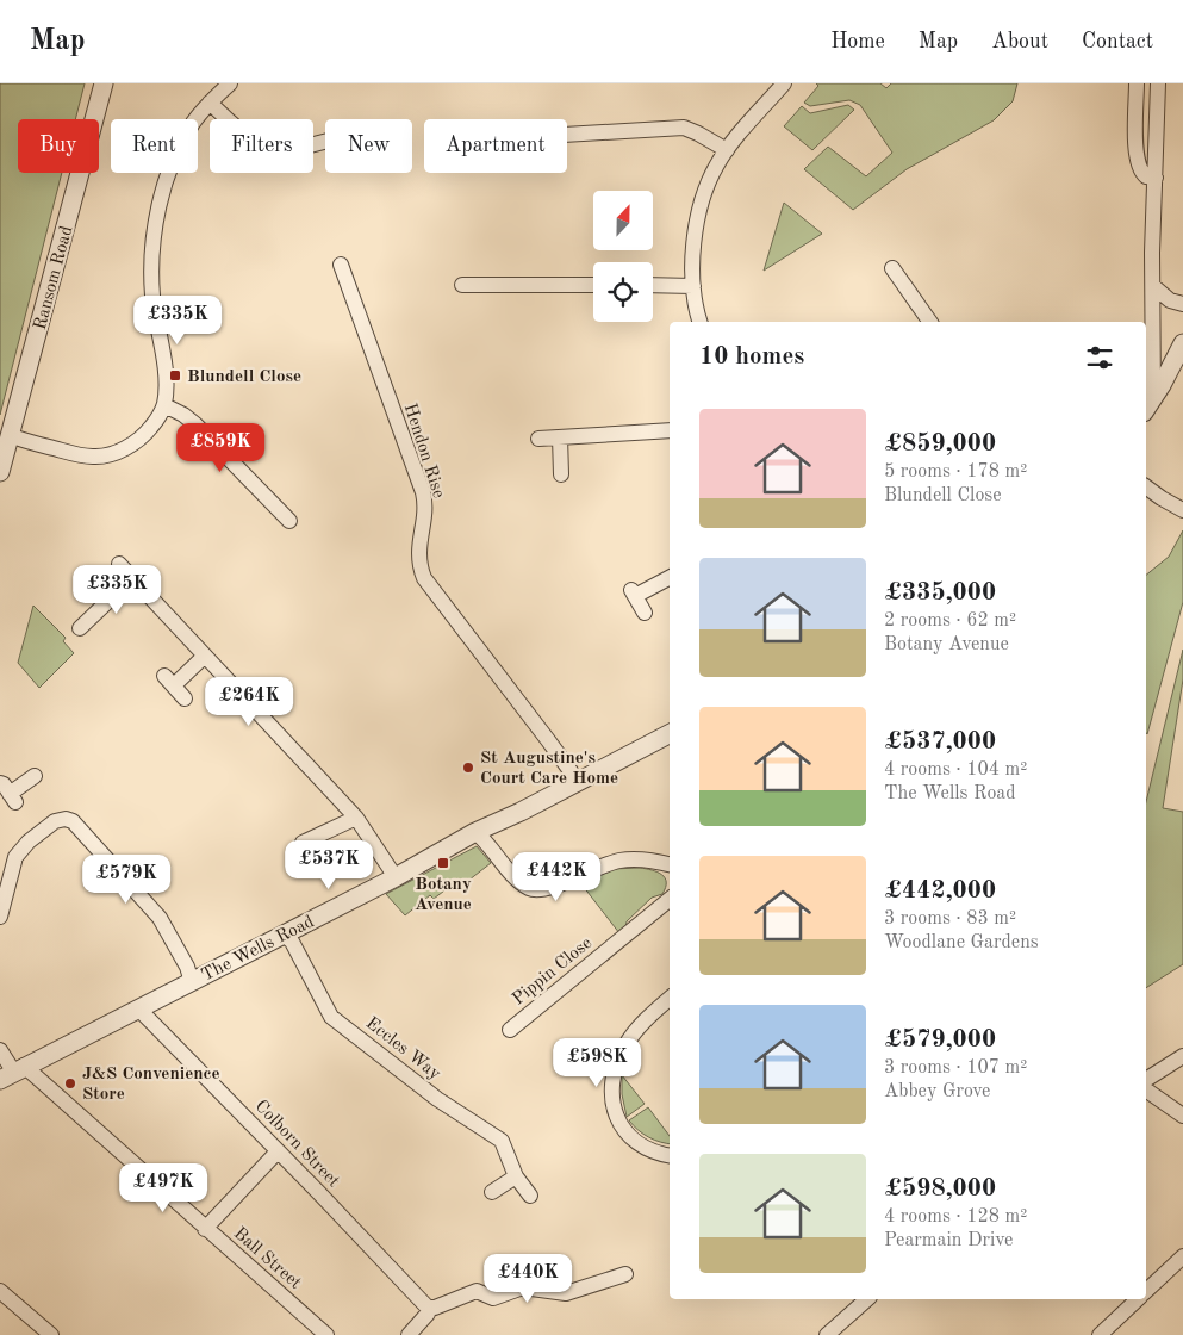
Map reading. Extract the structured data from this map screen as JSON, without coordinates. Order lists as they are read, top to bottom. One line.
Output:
{"streets":{"street":["Ransom Road","Hendon Rise","The Wells Road","Pippin Close","Eccles Way","Colborn Street","Ball Street"]},"crossings":[["Hendon Rise","The Wells Road"],["The Wells Road","Eccles Way"],["The Wells Road","Colborn Street"],["The Wells Road","Ball Street"]],"places":{"transit":["Blundell Close","Botany Avenue"],"other":["St Augustine's Court Care Home","J&S Convenience Store"]},"north":"top","page":{"header":"Map","nav":["Home","Map","About","Contact"],"chip":["Buy","Rent","Filters","New","Apartment"],"price":["£335K","£859K","£335K","£264K","£537K","£442K","£579K","£598K","£497K","£440K"],"heading":"10 homes","list":[{"name":"£859,000","note":"5 rooms · 178 m² · Blundell Close"},{"name":"£335,000","note":"2 rooms · 62 m² · Botany Avenue"},{"name":"£537,000","note":"4 rooms · 104 m² · The Wells Road"},{"name":"£442,000","note":"3 rooms · 83 m² · Woodlane Gardens"},{"name":"£579,000","note":"3 rooms · 107 m² · Abbey Grove"},{"name":"£598,000","note":"4 rooms · 128 m² · Pearmain Drive"}]}}
